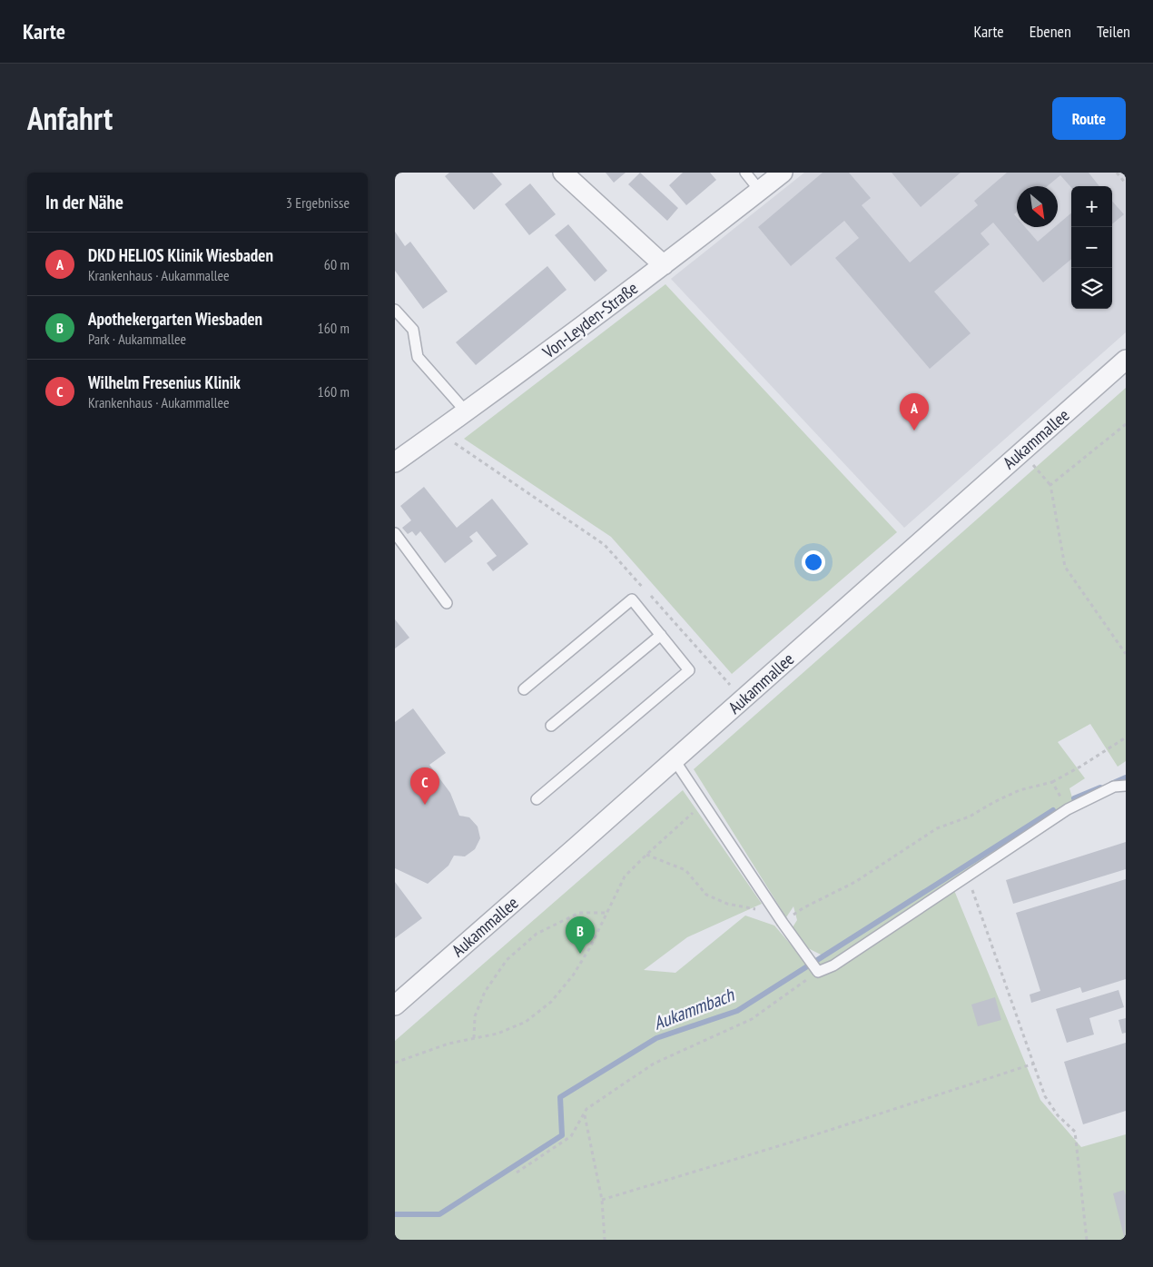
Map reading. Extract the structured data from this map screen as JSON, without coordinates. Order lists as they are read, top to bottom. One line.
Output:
{"streets":{"street":["Von-Leyden-Straße","Aukammallee"]},"water":["Aukammbach"],"north":"bottom right","page":{"header":"Karte","nav":["Karte","Ebenen","Teilen"],"title":"Anfahrt","buttons":"Route","heading":["In der Nähe","3 Ergebnisse"],"map_buttons":["+","−"],"list":[{"mark":"A","name":"DKD HELIOS Klinik Wiesbaden","note":"Krankenhaus · Aukammallee","value":"60 m"},{"mark":"B","name":"Apothekergarten Wiesbaden","note":"Park · Aukammallee","value":"160 m"},{"mark":"C","name":"Wilhelm Fresenius Klinik","note":"Krankenhaus · Aukammallee","value":"160 m"}],"pins":["A","C","B"]}}
